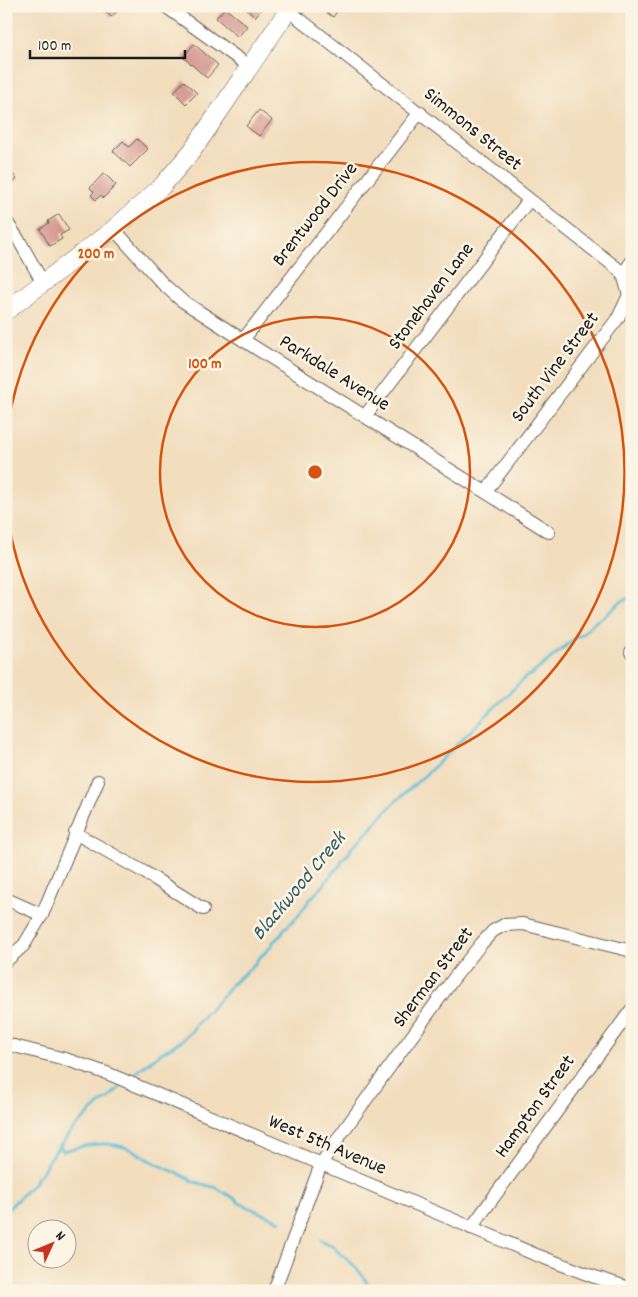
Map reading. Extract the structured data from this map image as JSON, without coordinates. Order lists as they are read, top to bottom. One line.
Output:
{"streets":{"street":["Simmons Street","Brentwood Drive","Stonehaven Lane","South Vine Street","Parkdale Avenue","Sherman Street","Hampton Street","West 5th Avenue"]},"crossings":[["Simmons Street","Brentwood Drive"],["Simmons Street","Stonehaven Lane"],["Simmons Street","South Vine Street"],["Brentwood Drive","Parkdale Avenue"],["Stonehaven Lane","Parkdale Avenue"],["South Vine Street","Parkdale Avenue"],["Sherman Street","West 5th Avenue"],["Hampton Street","West 5th Avenue"]],"water":["Blackwood Creek"],"scale_bar":"100 m","north":"top right","rings":["200 m","100 m"]}
